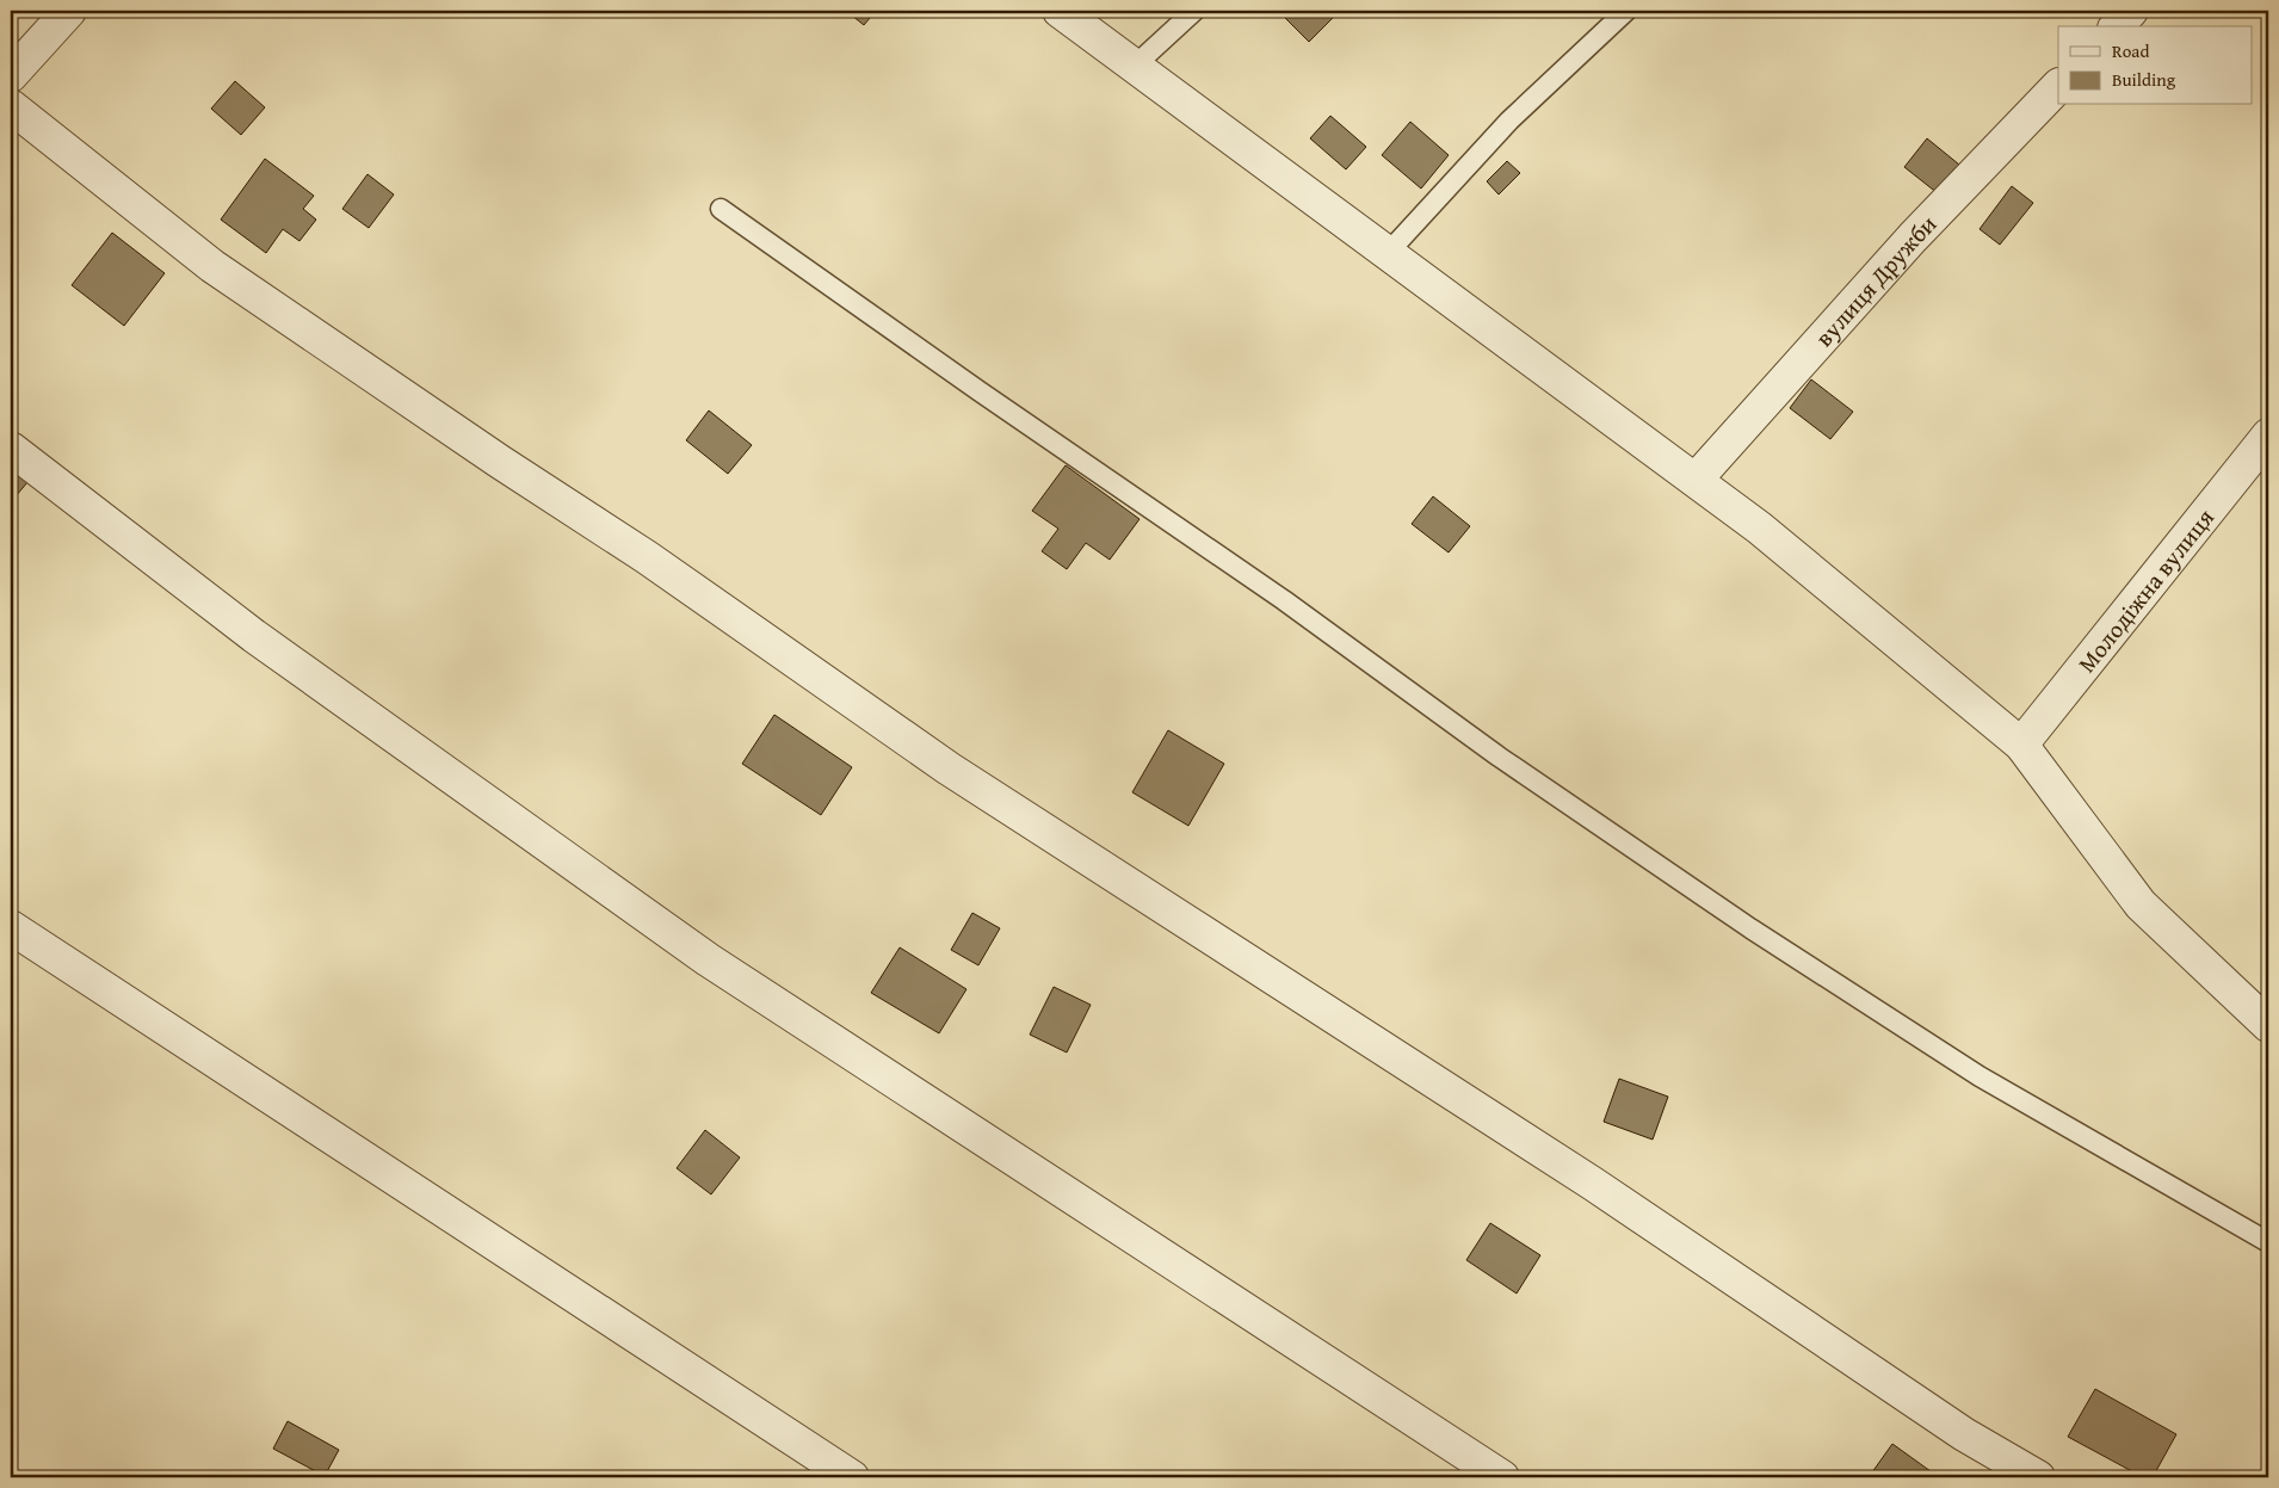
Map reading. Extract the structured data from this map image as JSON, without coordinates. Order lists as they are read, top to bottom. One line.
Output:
{"streets":{"street":["вулиця Дружби","Молодіжна вулиця"]},"legend":["Road","Building"]}
